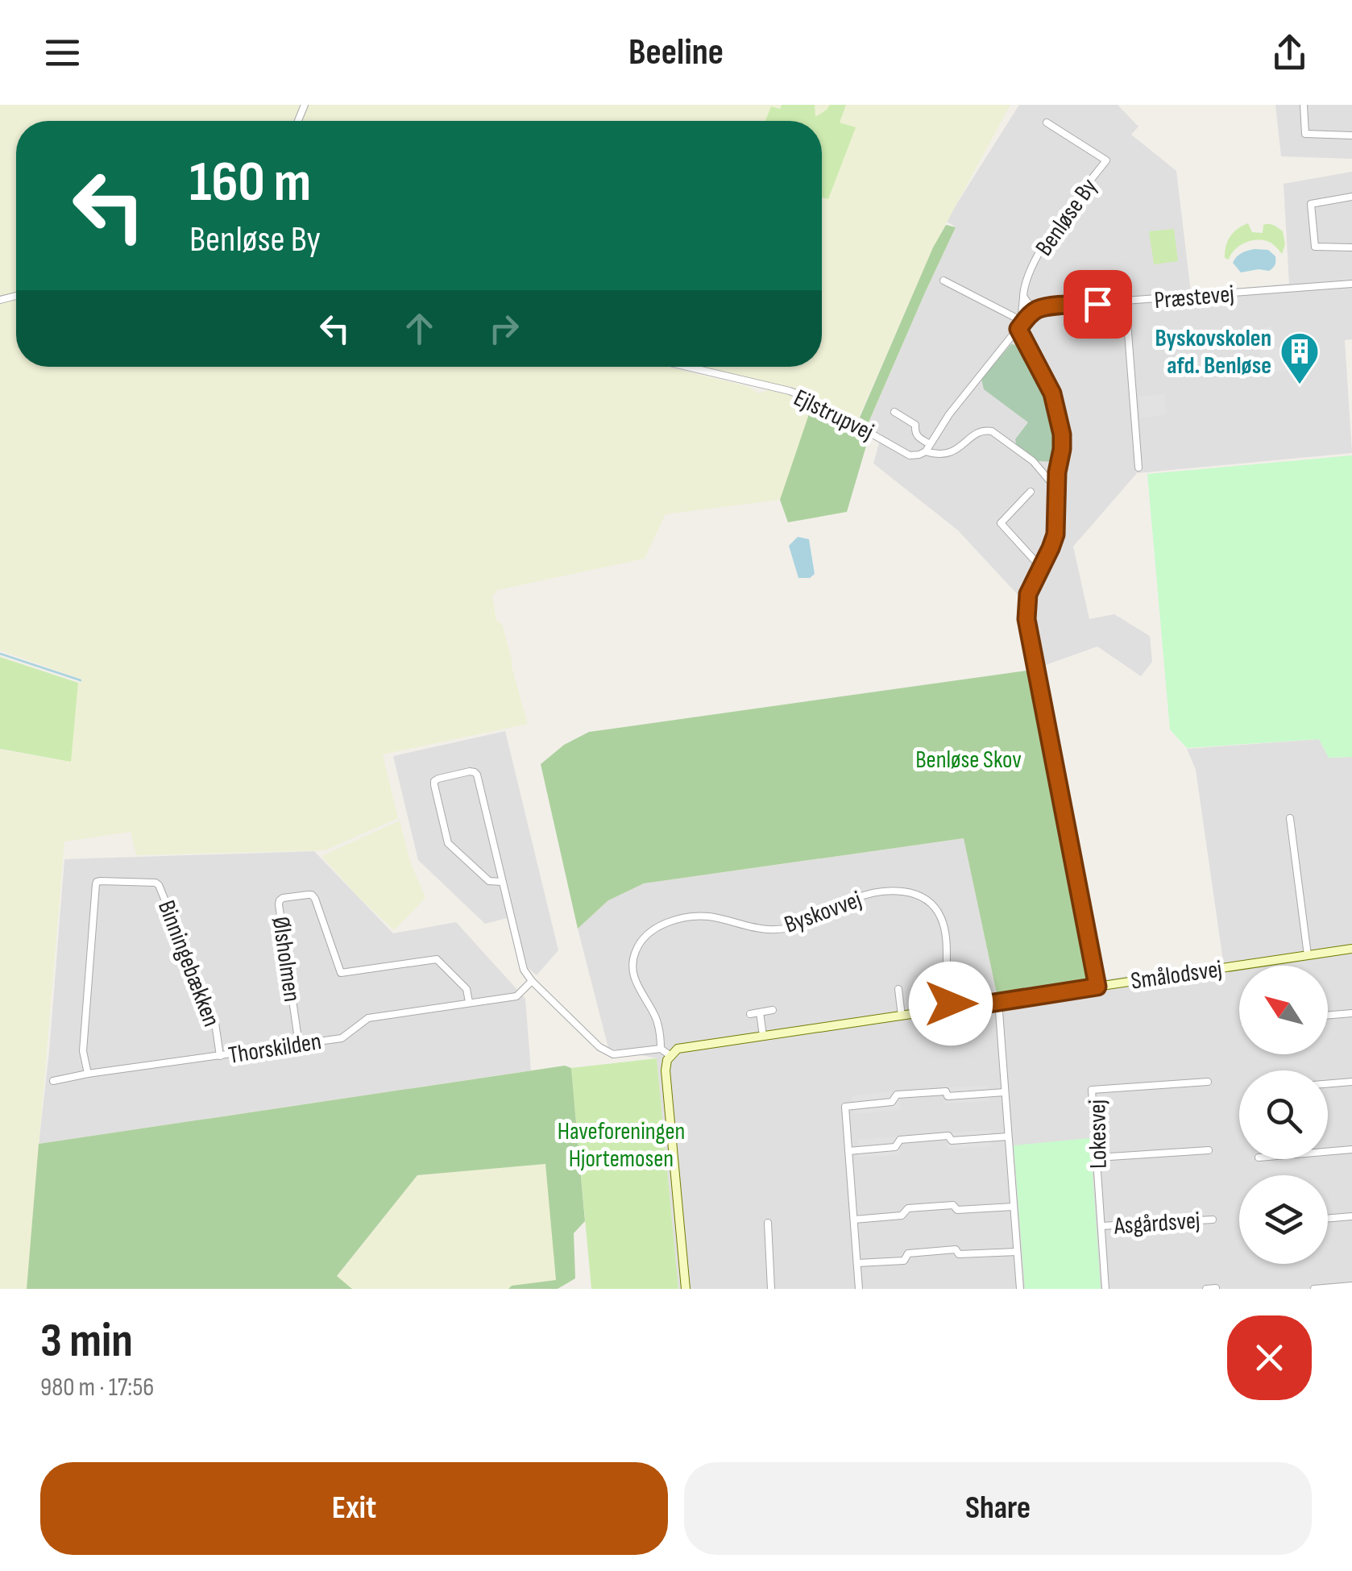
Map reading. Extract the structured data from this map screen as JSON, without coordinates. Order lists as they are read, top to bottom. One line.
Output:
{"streets":{"street":["Benløse By","Præstevej","Ejlstrupvej","Byskovvej","Ølsholmen","Binningebækken","Smålodsvej","Thorskilden","Lokesvej","Asgårdsvej"]},"crossings":[["Byskovvej","Smålodsvej"],["Ølsholmen","Thorskilden"],["Binningebækken","Thorskilden"],["Lokesvej","Asgårdsvej"]],"parks":["Benløse Skov","Haveforeningen Hjortemosen"],"places":{"building":["Byskovskolen afd. Benløse"]},"north":"top left","page":{"header":"Beeline","turn":["160 m","Benløse By"],"heading":["3 min","980 m · 17:56"],"buttons":["Exit","Share"]}}
